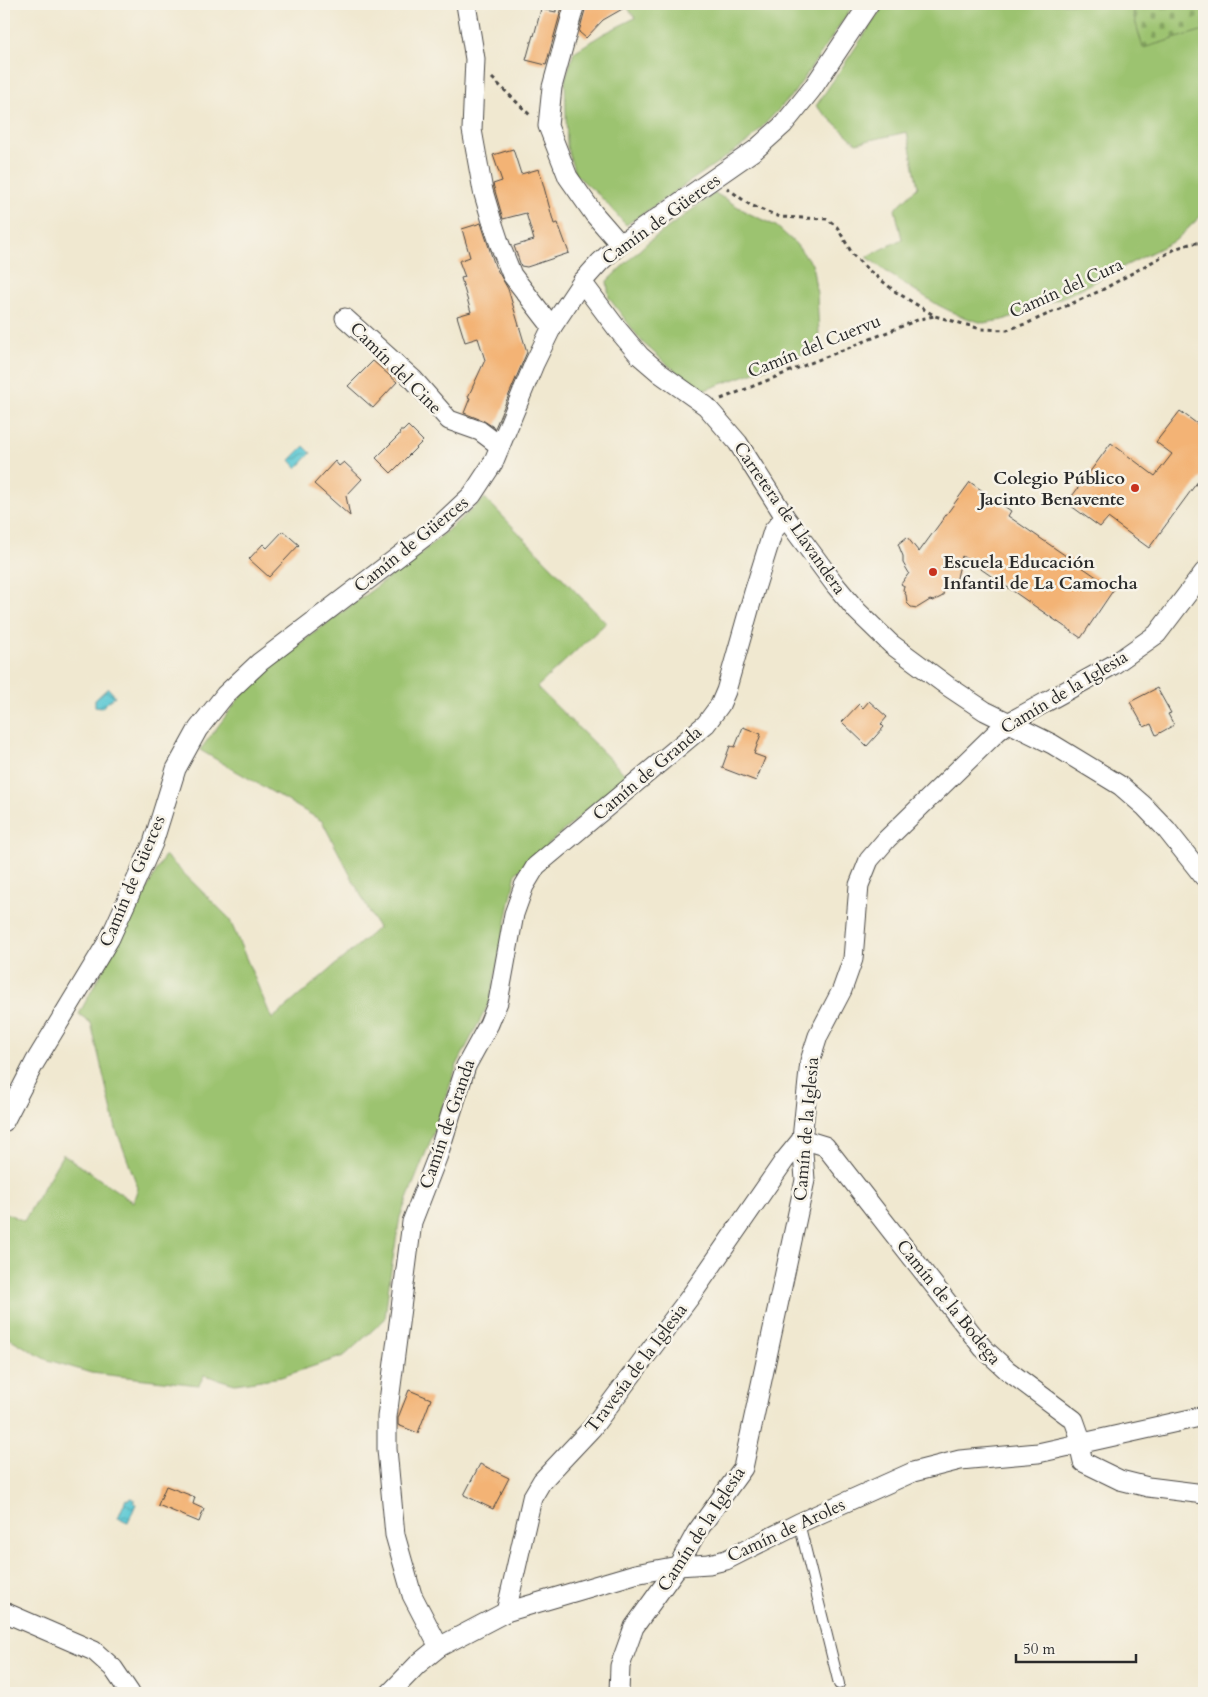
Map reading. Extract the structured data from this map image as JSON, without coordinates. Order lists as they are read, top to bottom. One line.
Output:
{"streets":{"street":["Camín de Güerces","Camín del Cine","Carretera de Llavandera","Camín de la Iglesia","Camín de Granda","Camín de la Bodega","Travesía de la Iglesia","Camín de Aroles"],"path":["Camín del Cura","Camín del Cuervu"]},"crossings":[["Camín de Güerces","Camín del Cura"],["Camín de Güerces","Camín del Cine"],["Camín de Güerces","Carretera de Llavandera"],["Camín del Cura","Camín del Cuervu"],["Camín del Cuervu","Carretera de Llavandera"],["Carretera de Llavandera","Camín de la Iglesia"],["Carretera de Llavandera","Camín de Granda"],["Camín de la Iglesia","Camín de la Bodega"],["Camín de la Iglesia","Travesía de la Iglesia"],["Camín de la Iglesia","Camín de Aroles"],["Camín de Granda","Camín de Aroles"],["Camín de la Bodega","Travesía de la Iglesia"],["Camín de la Bodega","Camín de Aroles"],["Travesía de la Iglesia","Camín de Aroles"]],"places":["Colegio Público Jacinto Benavente","Escuela Educación Infantil de La Camocha"],"scale_bar":"50 m"}
